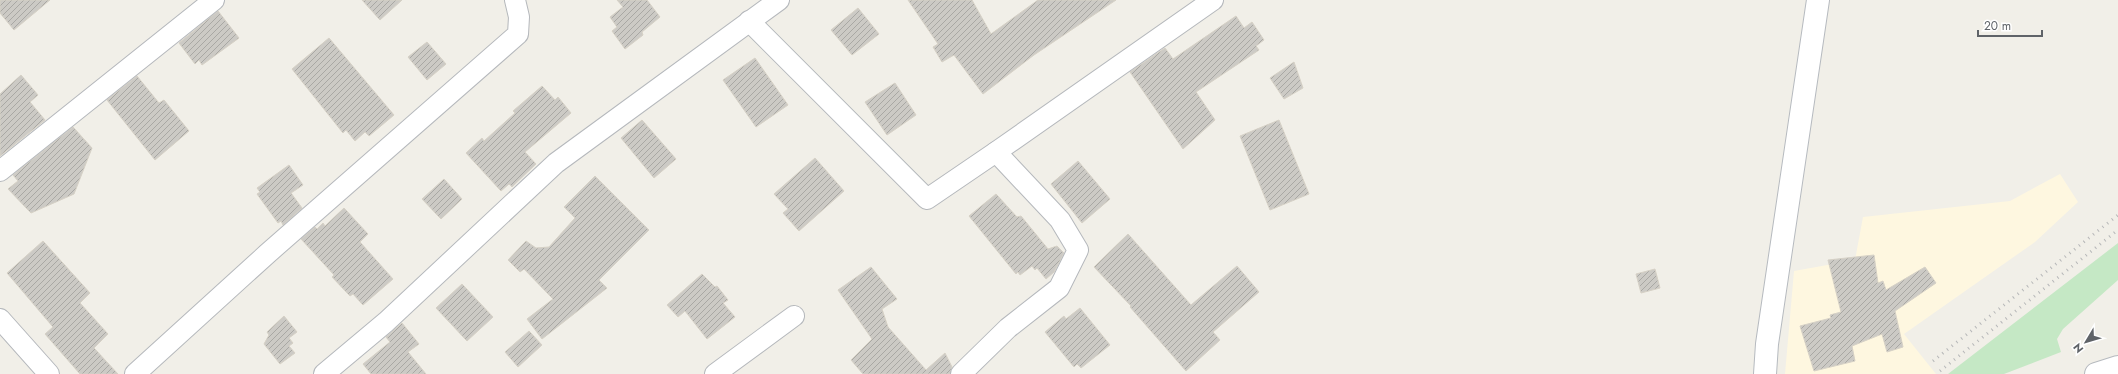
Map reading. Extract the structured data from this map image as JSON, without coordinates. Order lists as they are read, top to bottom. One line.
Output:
{"scale_bar":"20 m","north":"bottom left"}
